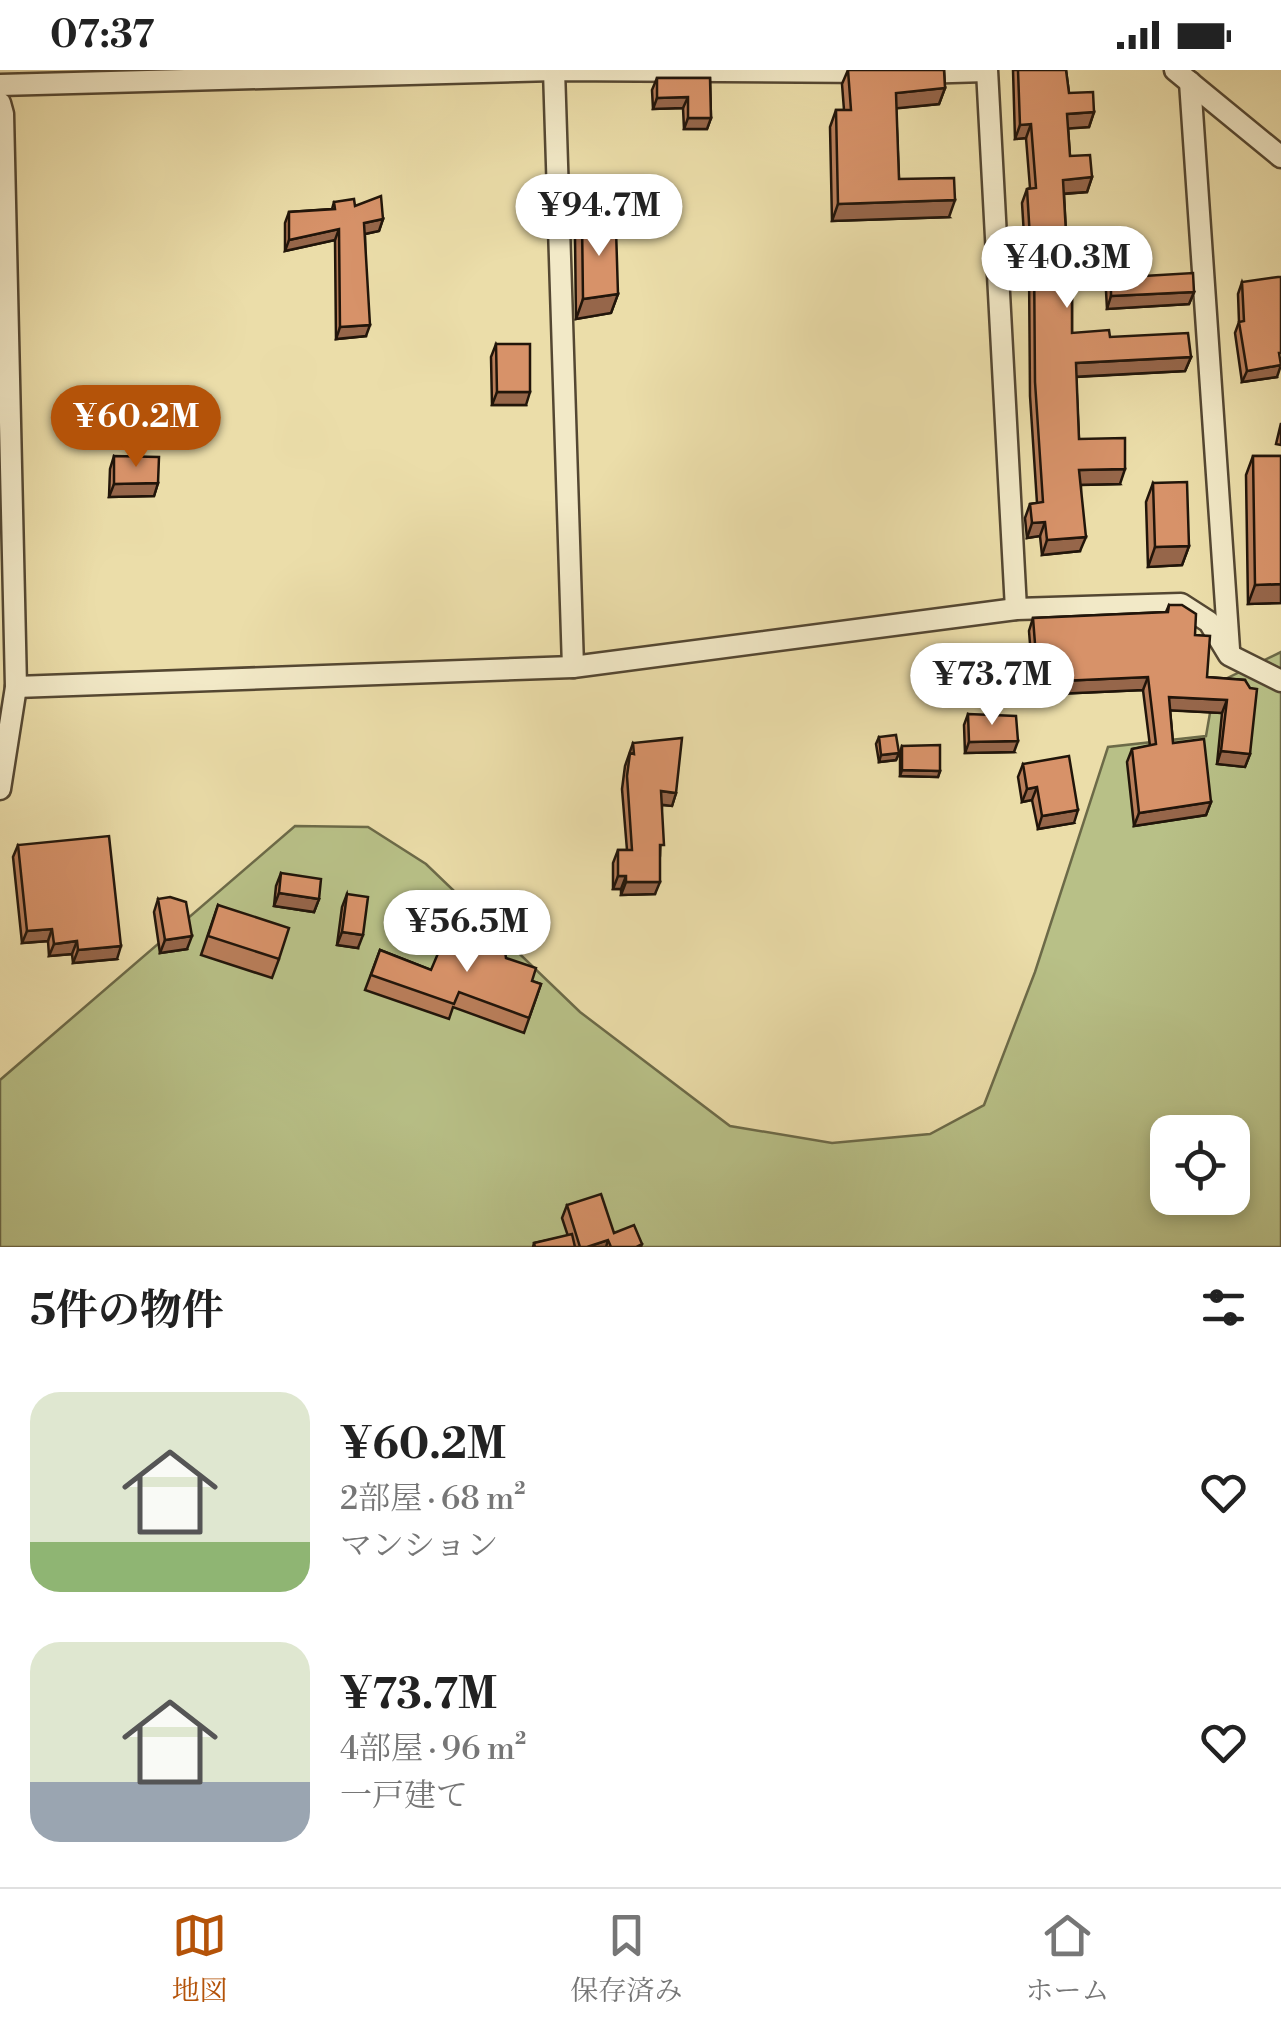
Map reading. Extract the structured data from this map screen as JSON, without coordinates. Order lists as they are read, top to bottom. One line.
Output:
{"page":{"status":"07:37","price":["¥94.7M","¥40.3M","¥60.2M","¥73.7M","¥56.5M"],"heading":"5件の物件","list":[{"name":"¥60.2M","note":"2部屋 · 68 m² · マンション"},{"name":"¥73.7M","note":"4部屋 · 96 m² · 一戸建て"}],"tabs":["地図","保存済み","ホーム"]}}
